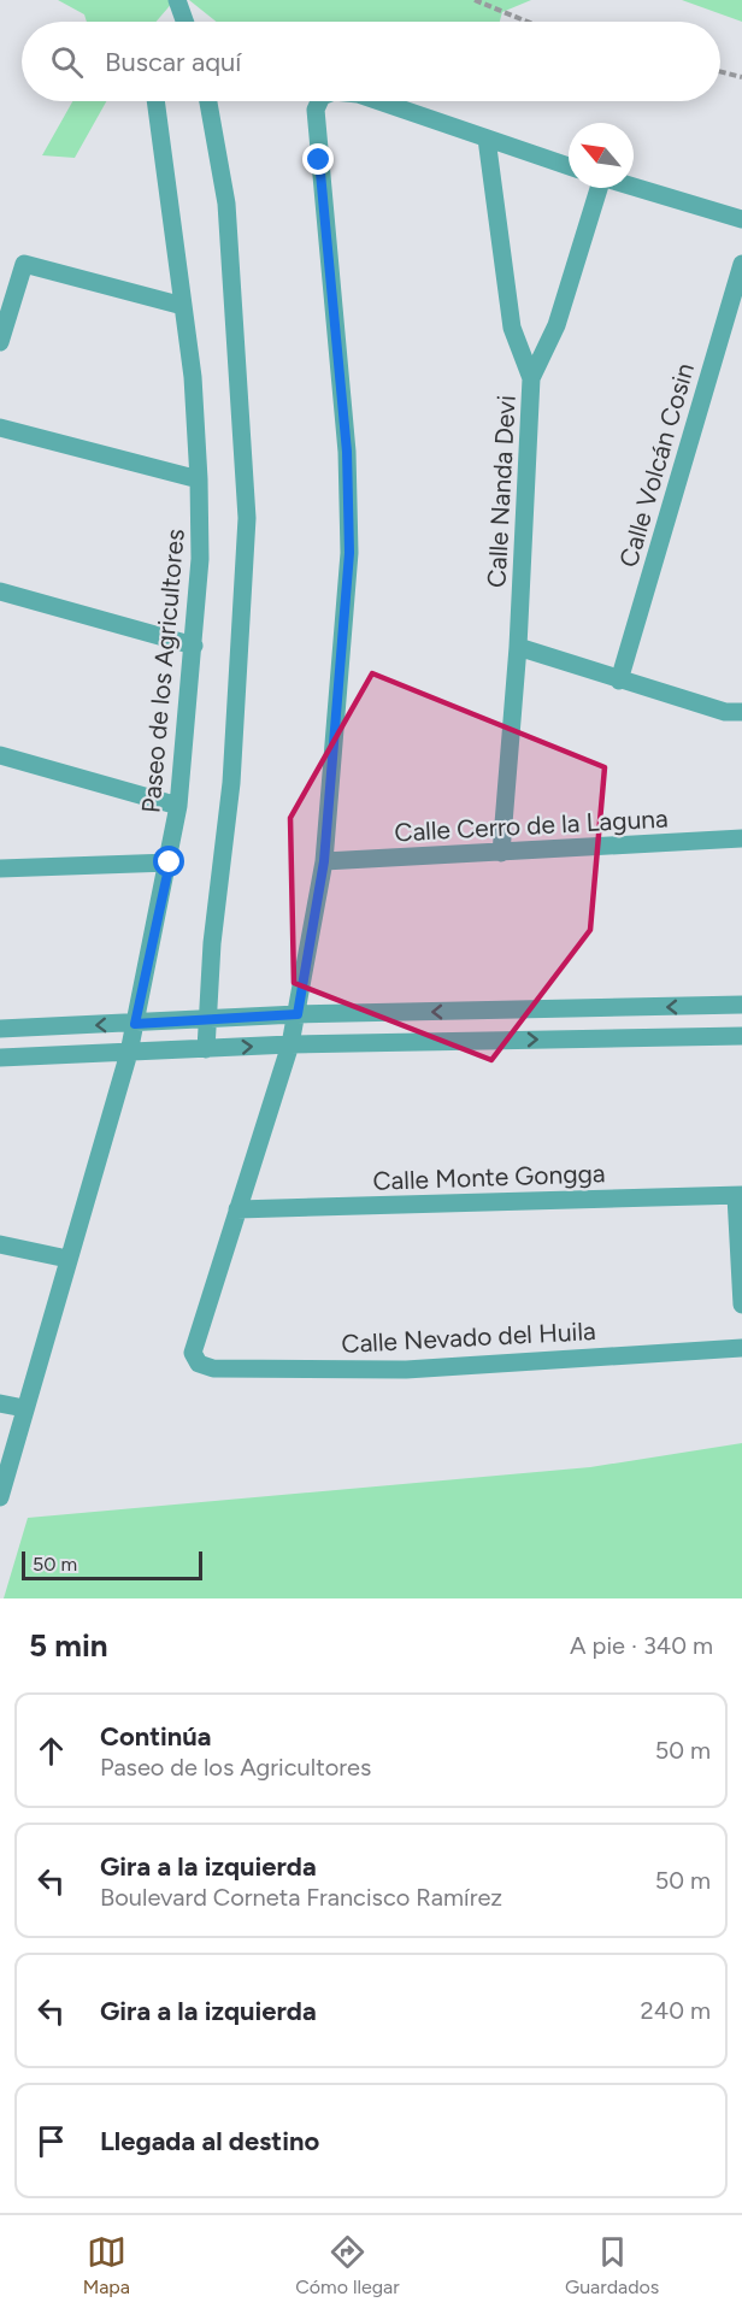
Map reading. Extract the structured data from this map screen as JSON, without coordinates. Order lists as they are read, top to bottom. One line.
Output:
{"streets":{"street":["Calle Volcán Cosin","Calle Nanda Devi","Paseo de los Agricultores","Calle Cerro de la Laguna","Calle Monte Gongga","Calle Nevado del Huila"]},"crossings":[["Calle Nanda Devi","Calle Cerro de la Laguna"],["Calle Monte Gongga","Calle Nevado del Huila"]],"scale_bar":"50 m","north":"top left","page":{"search":"Buscar aquí","scale":"50 m","heading":["5 min","A pie · 340 m"],"list":[["Continúa","Paseo de los Agricultores","50 m"],["Gira a la izquierda","Boulevard Corneta Francisco Ramírez","50 m"],["Gira a la izquierda","240 m"],"Llegada al destino"],"nav":["Mapa","Cómo llegar","Guardados"]}}
